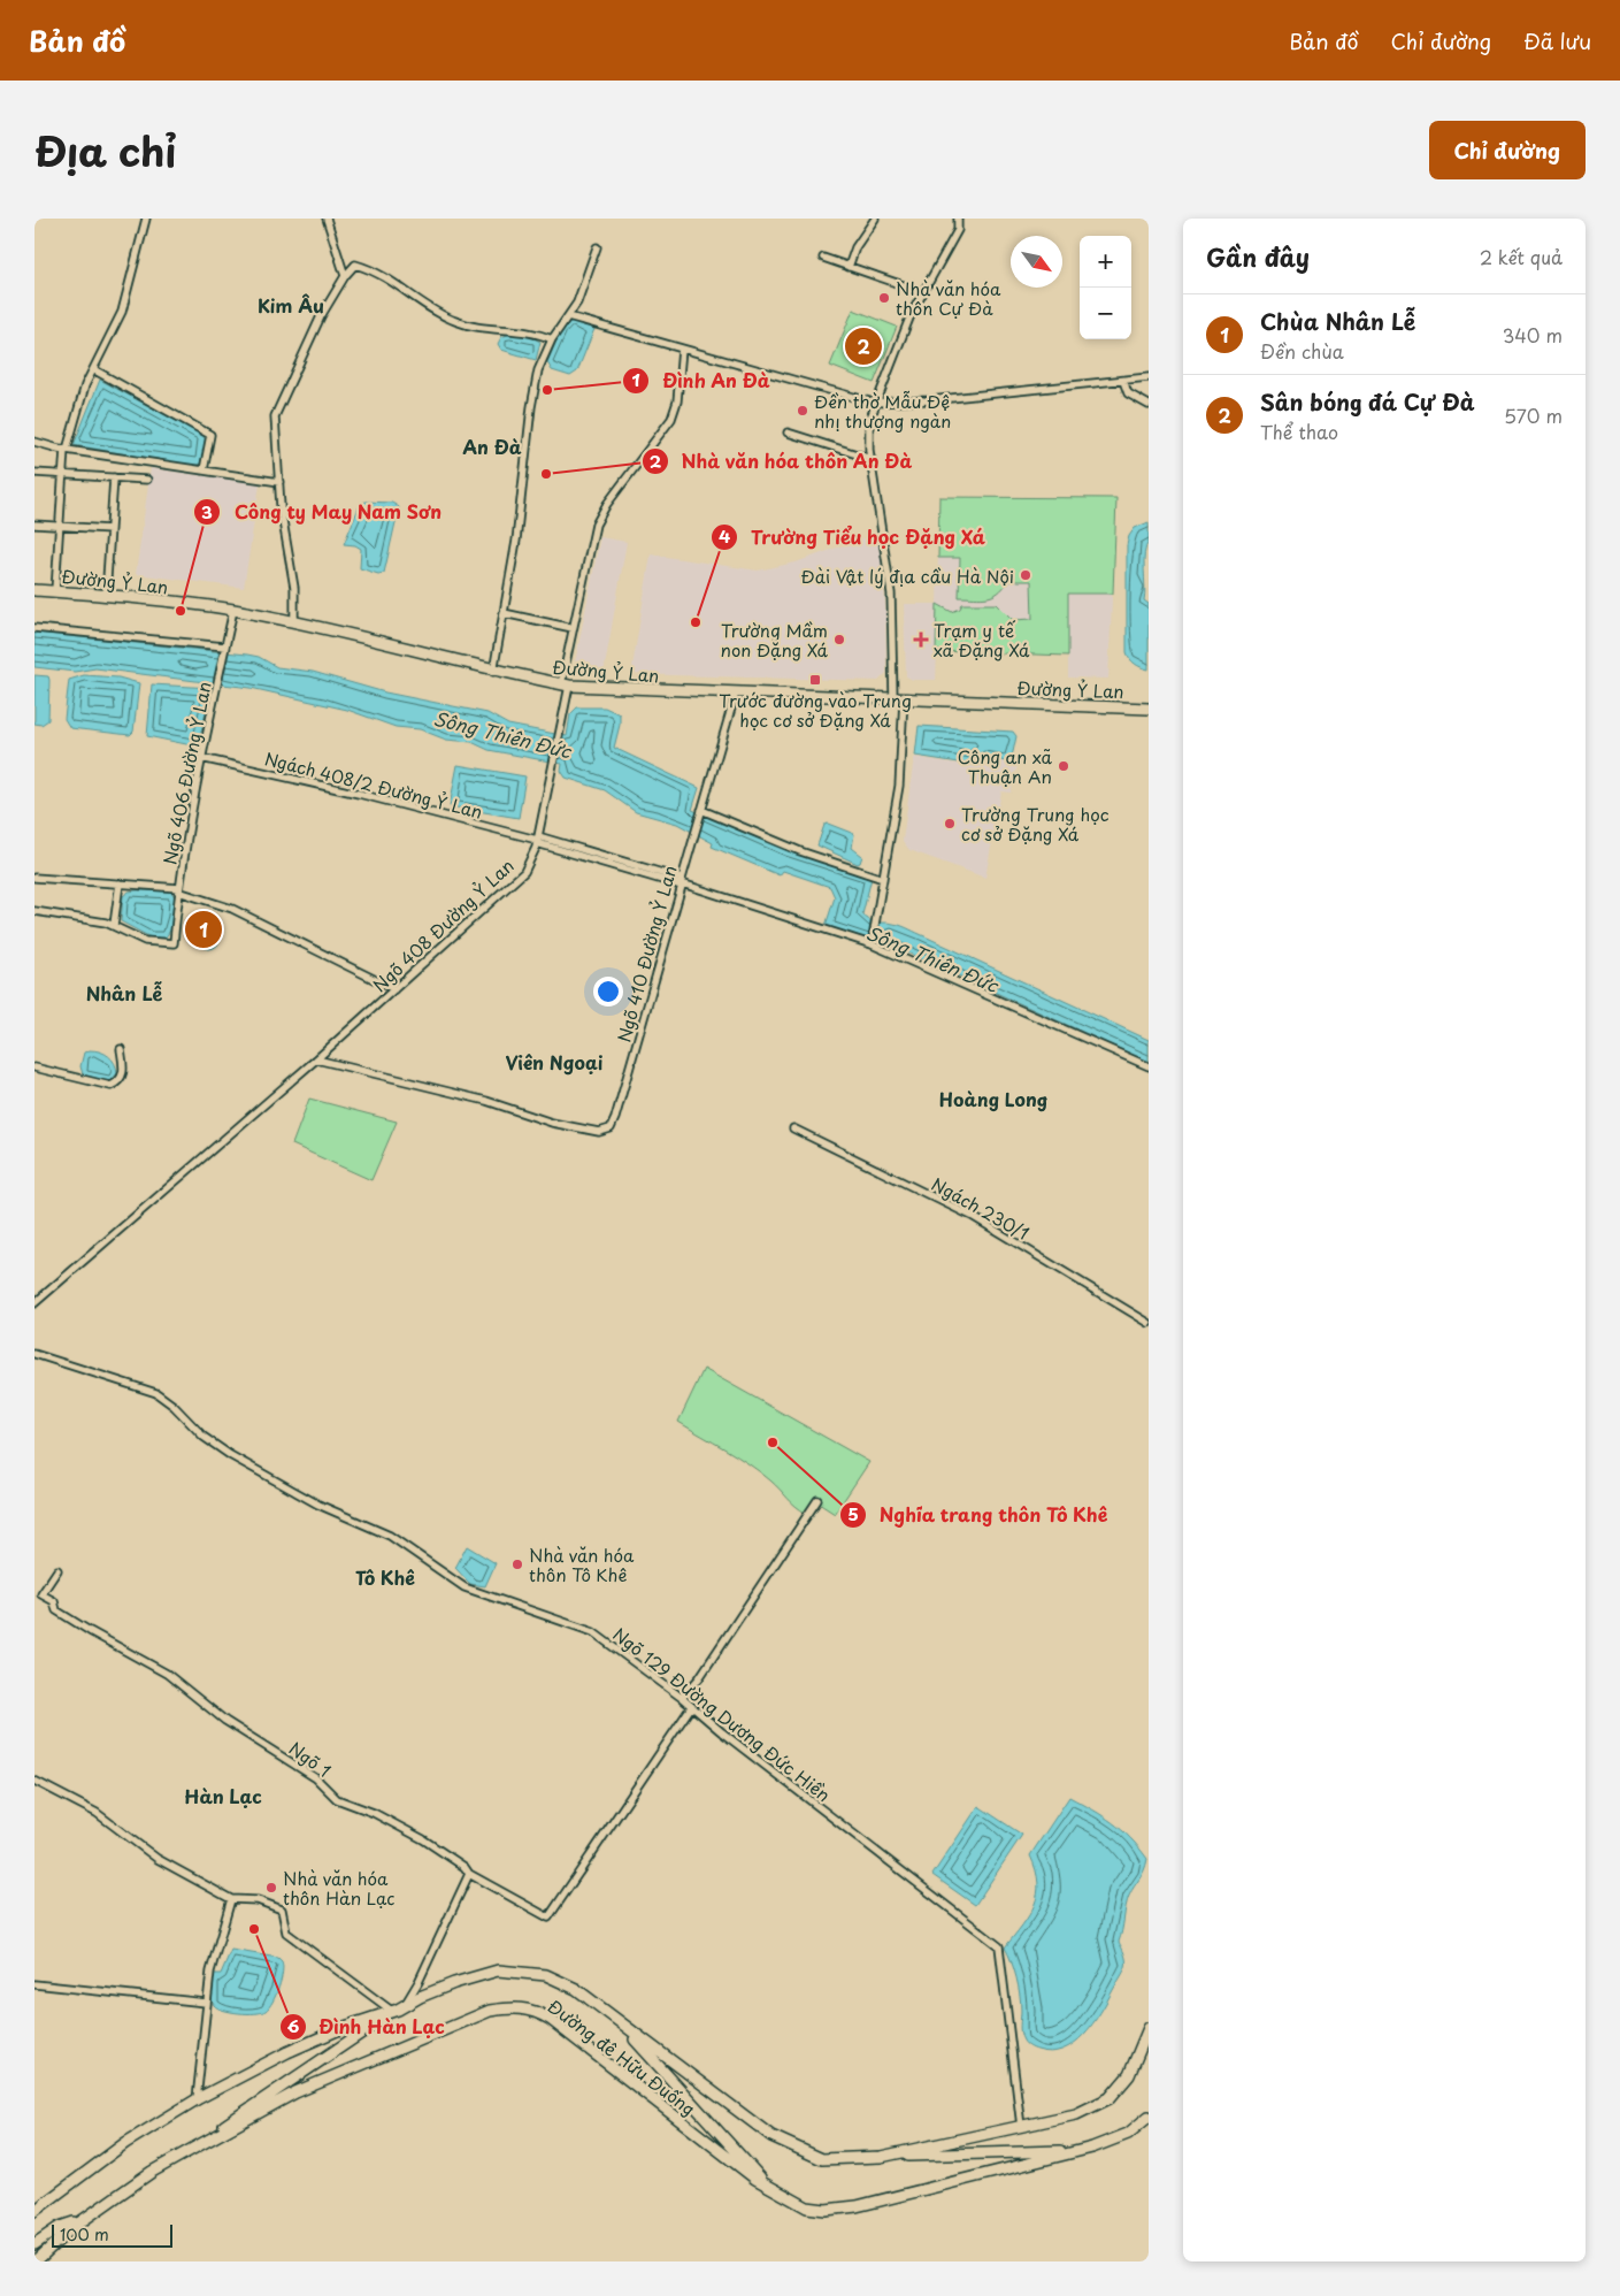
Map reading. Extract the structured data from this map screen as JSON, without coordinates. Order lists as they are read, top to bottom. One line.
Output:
{"streets":{"main road":["Đường Ỷ Lan","Đường đê Hữu Đuống"],"street":["Ngõ 406 Đường Ỷ Lan","Ngách 408/2 Đường Ỷ Lan","Ngõ 408 Đường Ỷ Lan","Ngõ 410 Đường Ỷ Lan","Ngách 230/1","Ngõ 129 Đường Dương Đức Hiền","Ngõ 1"]},"crossings":[["Đường Ỷ Lan","Ngõ 406 Đường Ỷ Lan"],["Đường Ỷ Lan","Ngõ 408 Đường Ỷ Lan"],["Đường Ỷ Lan","Ngõ 410 Đường Ỷ Lan"],["Ngõ 406 Đường Ỷ Lan","Ngách 408/2 Đường Ỷ Lan"],["Ngách 408/2 Đường Ỷ Lan","Ngõ 408 Đường Ỷ Lan"],["Ngách 408/2 Đường Ỷ Lan","Ngõ 410 Đường Ỷ Lan"],["Ngõ 408 Đường Ỷ Lan","Ngõ 410 Đường Ỷ Lan"]],"districts":["Kim Âu","An Đà","Nhân Lễ","Viên Ngoại","Hoàng Long","Tô Khê","Hàn Lạc"],"water":["Sông Thiên Đức"],"places":{"other":["Nhà văn hóa thôn Cự Đà","Đình An Đà","Đền thờ Mẫu Đệ nhị thượng ngàn","Nhà văn hóa thôn An Đà","Đài Vật lý địa cầu Hà Nội","Công ty May Nam Sơn","Trường Tiểu học Đặng Xá","Trường Mầm non Đặng Xá","Công an xã Thuận An","Trường Trung học cơ sở Đặng Xá","Nghĩa trang thôn Tô Khê","Nhà văn hóa thôn Tô Khê","Nhà văn hóa thôn Hàn Lạc","Đình Hàn Lạc"],"health":["Trạm y tế xã Đặng Xá"],"transit":["Trước đường vào Trung học cơ sở Đặng Xá"]},"scale_bar":"100 m","north":"bottom right","page":{"header":"Bản đồ","nav":["Bản đồ","Chỉ đường","Đã lưu"],"title":"Địa chỉ","buttons":"Chỉ đường","heading":["Gần đây","2 kết quả"],"map_buttons":["+","−"],"list":[{"mark":"1","name":"Chùa Nhân Lễ","note":"Đền chùa","value":"340 m"},{"mark":"2","name":"Sân bóng đá Cự Đà","note":"Thể thao","value":"570 m"}],"pins":["2","1"],"scale":"100 m"}}
